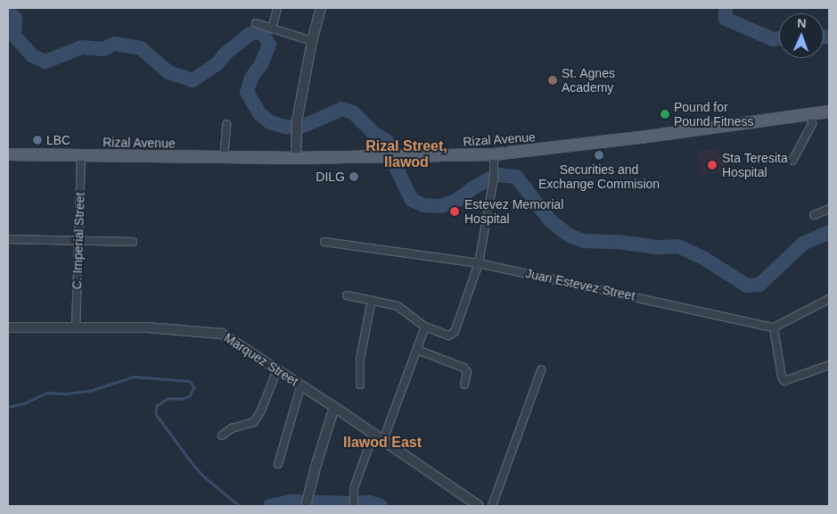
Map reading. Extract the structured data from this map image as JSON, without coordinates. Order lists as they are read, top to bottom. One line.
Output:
{"streets":{"main road":["Rizal Avenue"],"street":["C. Imperial Street","Juan Estevez Street","Marquez Street"]},"crossings":[["Rizal Avenue","C. Imperial Street"],["C. Imperial Street","Marquez Street"]],"districts":["Rizal Street, Ilawod","Ilawod East"],"places":["St. Agnes Academy","Pound for Pound Fitness","LBC","Securities and Exchange Commision","Sta Teresita Hospital","DILG","Estevez Memorial Hospital"],"north":"top"}
